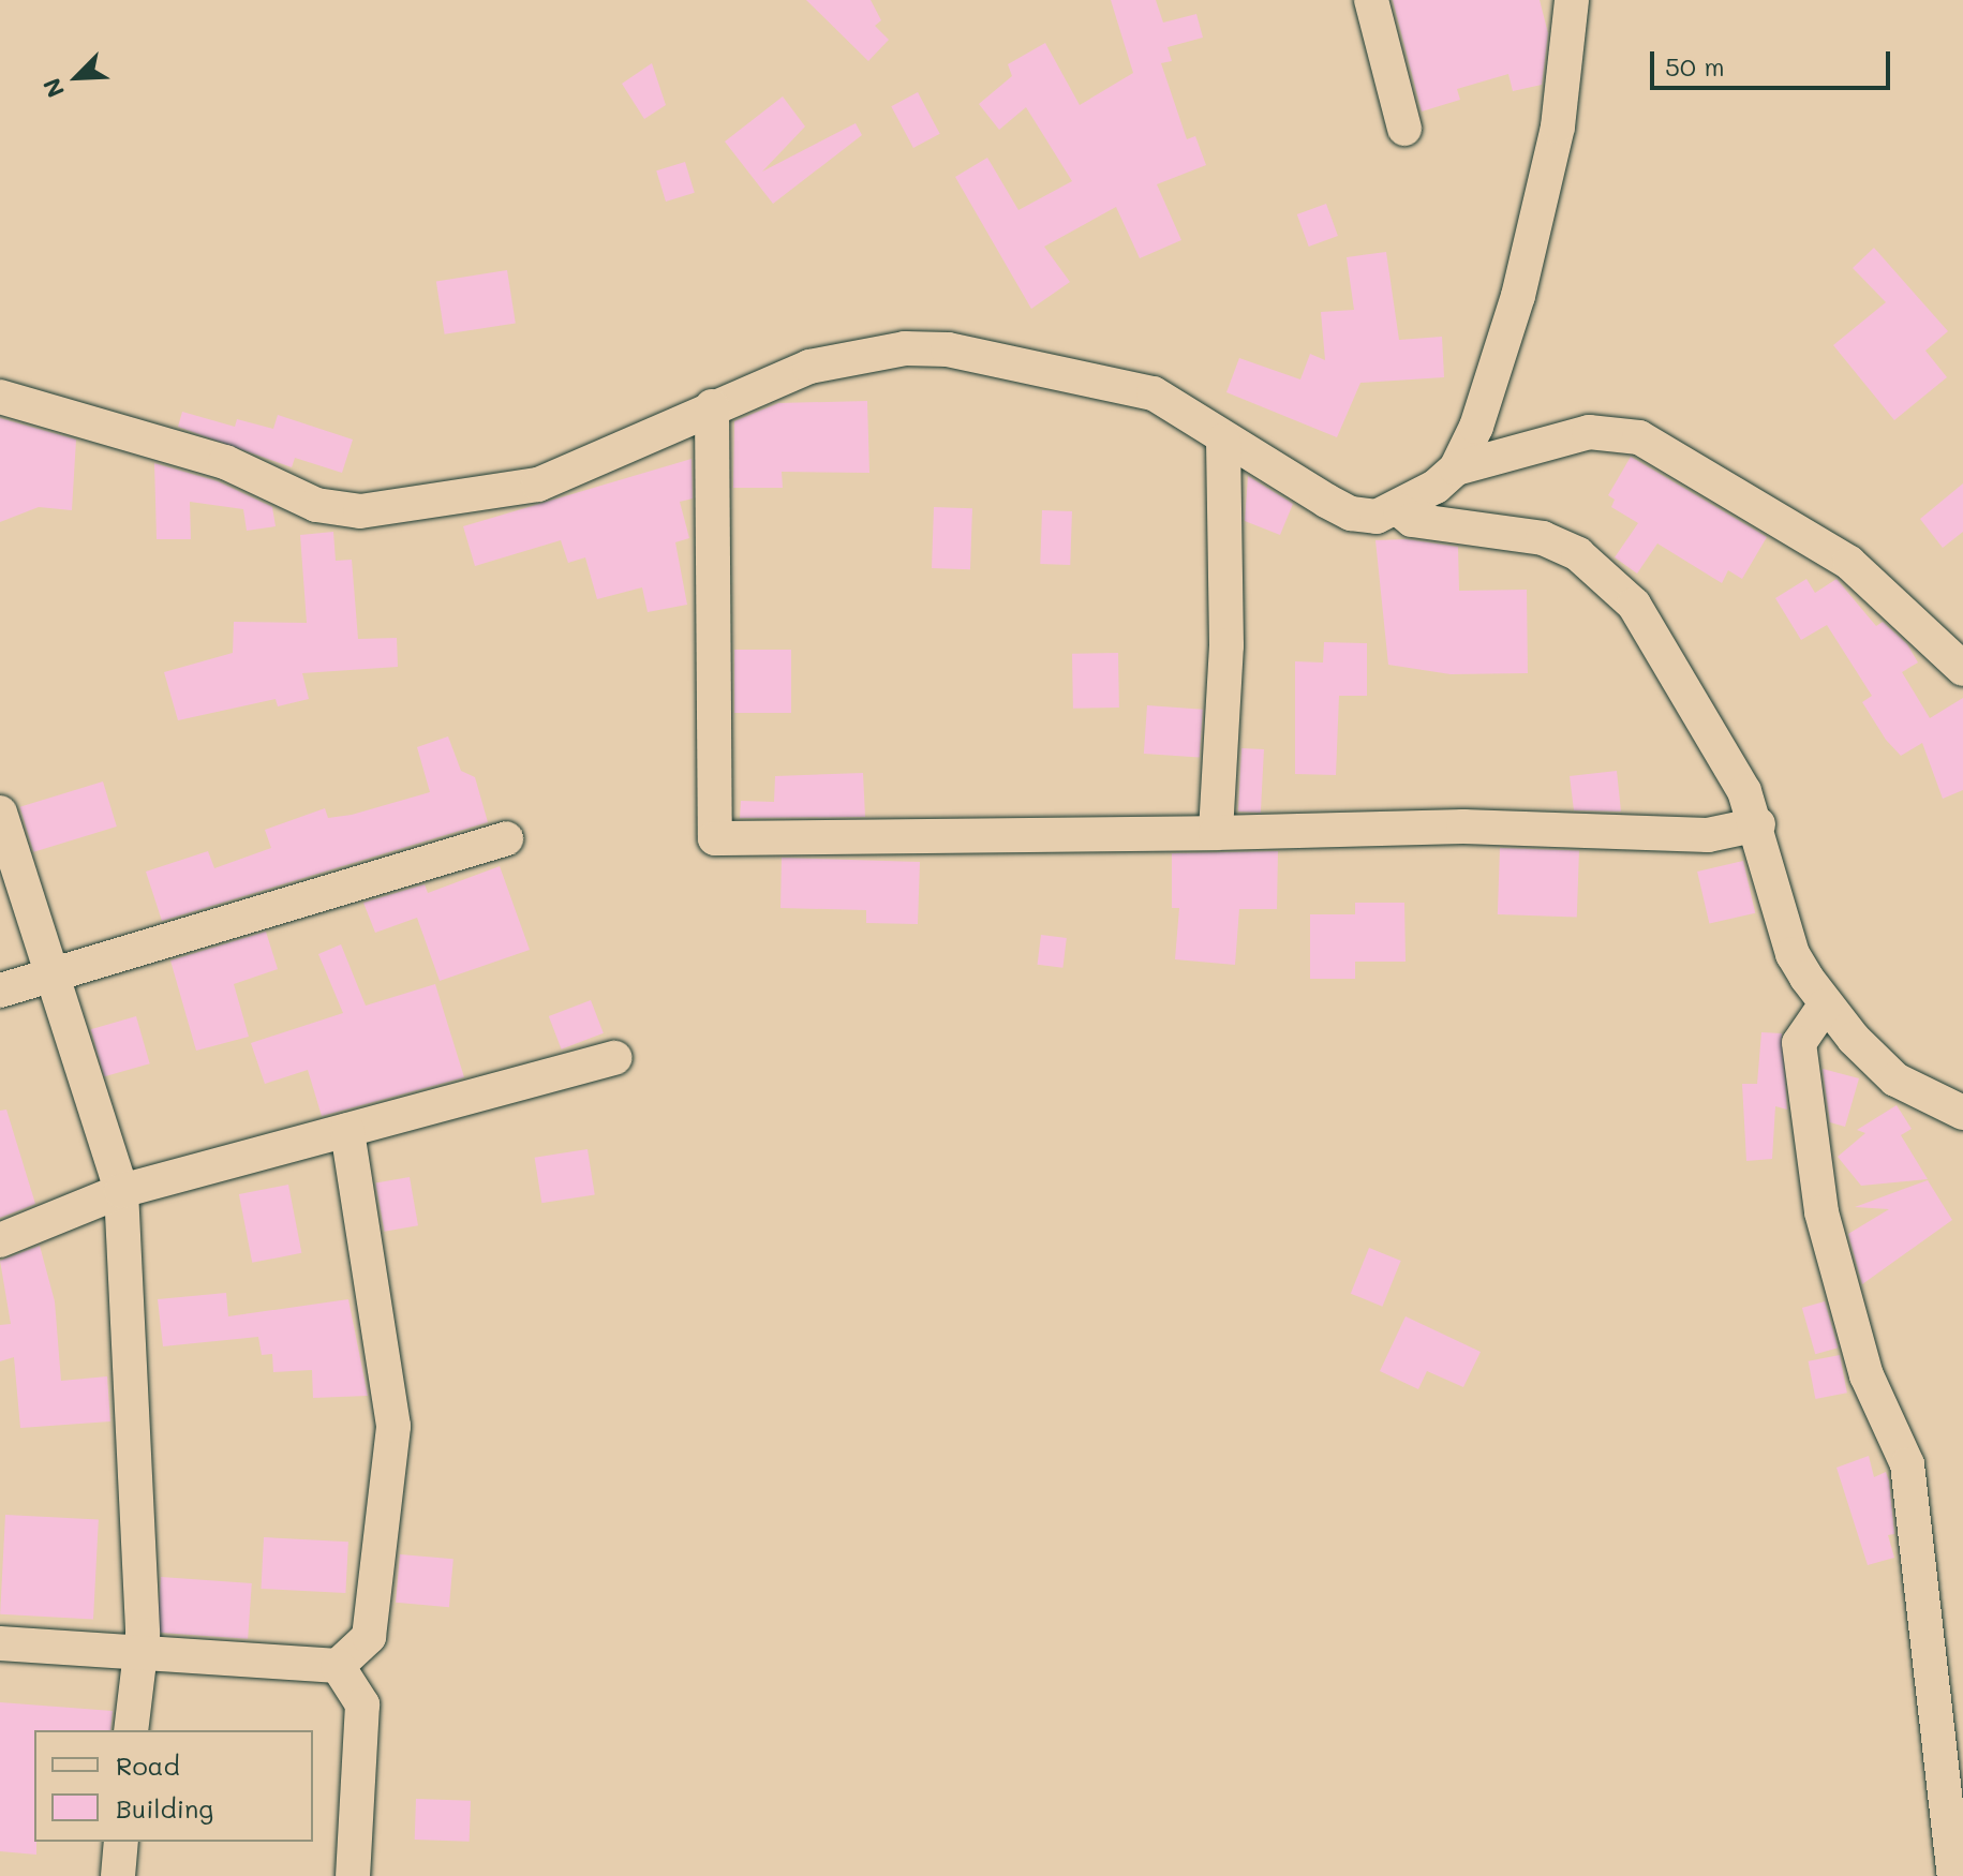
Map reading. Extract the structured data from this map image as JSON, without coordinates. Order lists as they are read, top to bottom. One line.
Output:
{"legend":["Road","Building"],"scale_bar":"50 m","north":"bottom left"}
